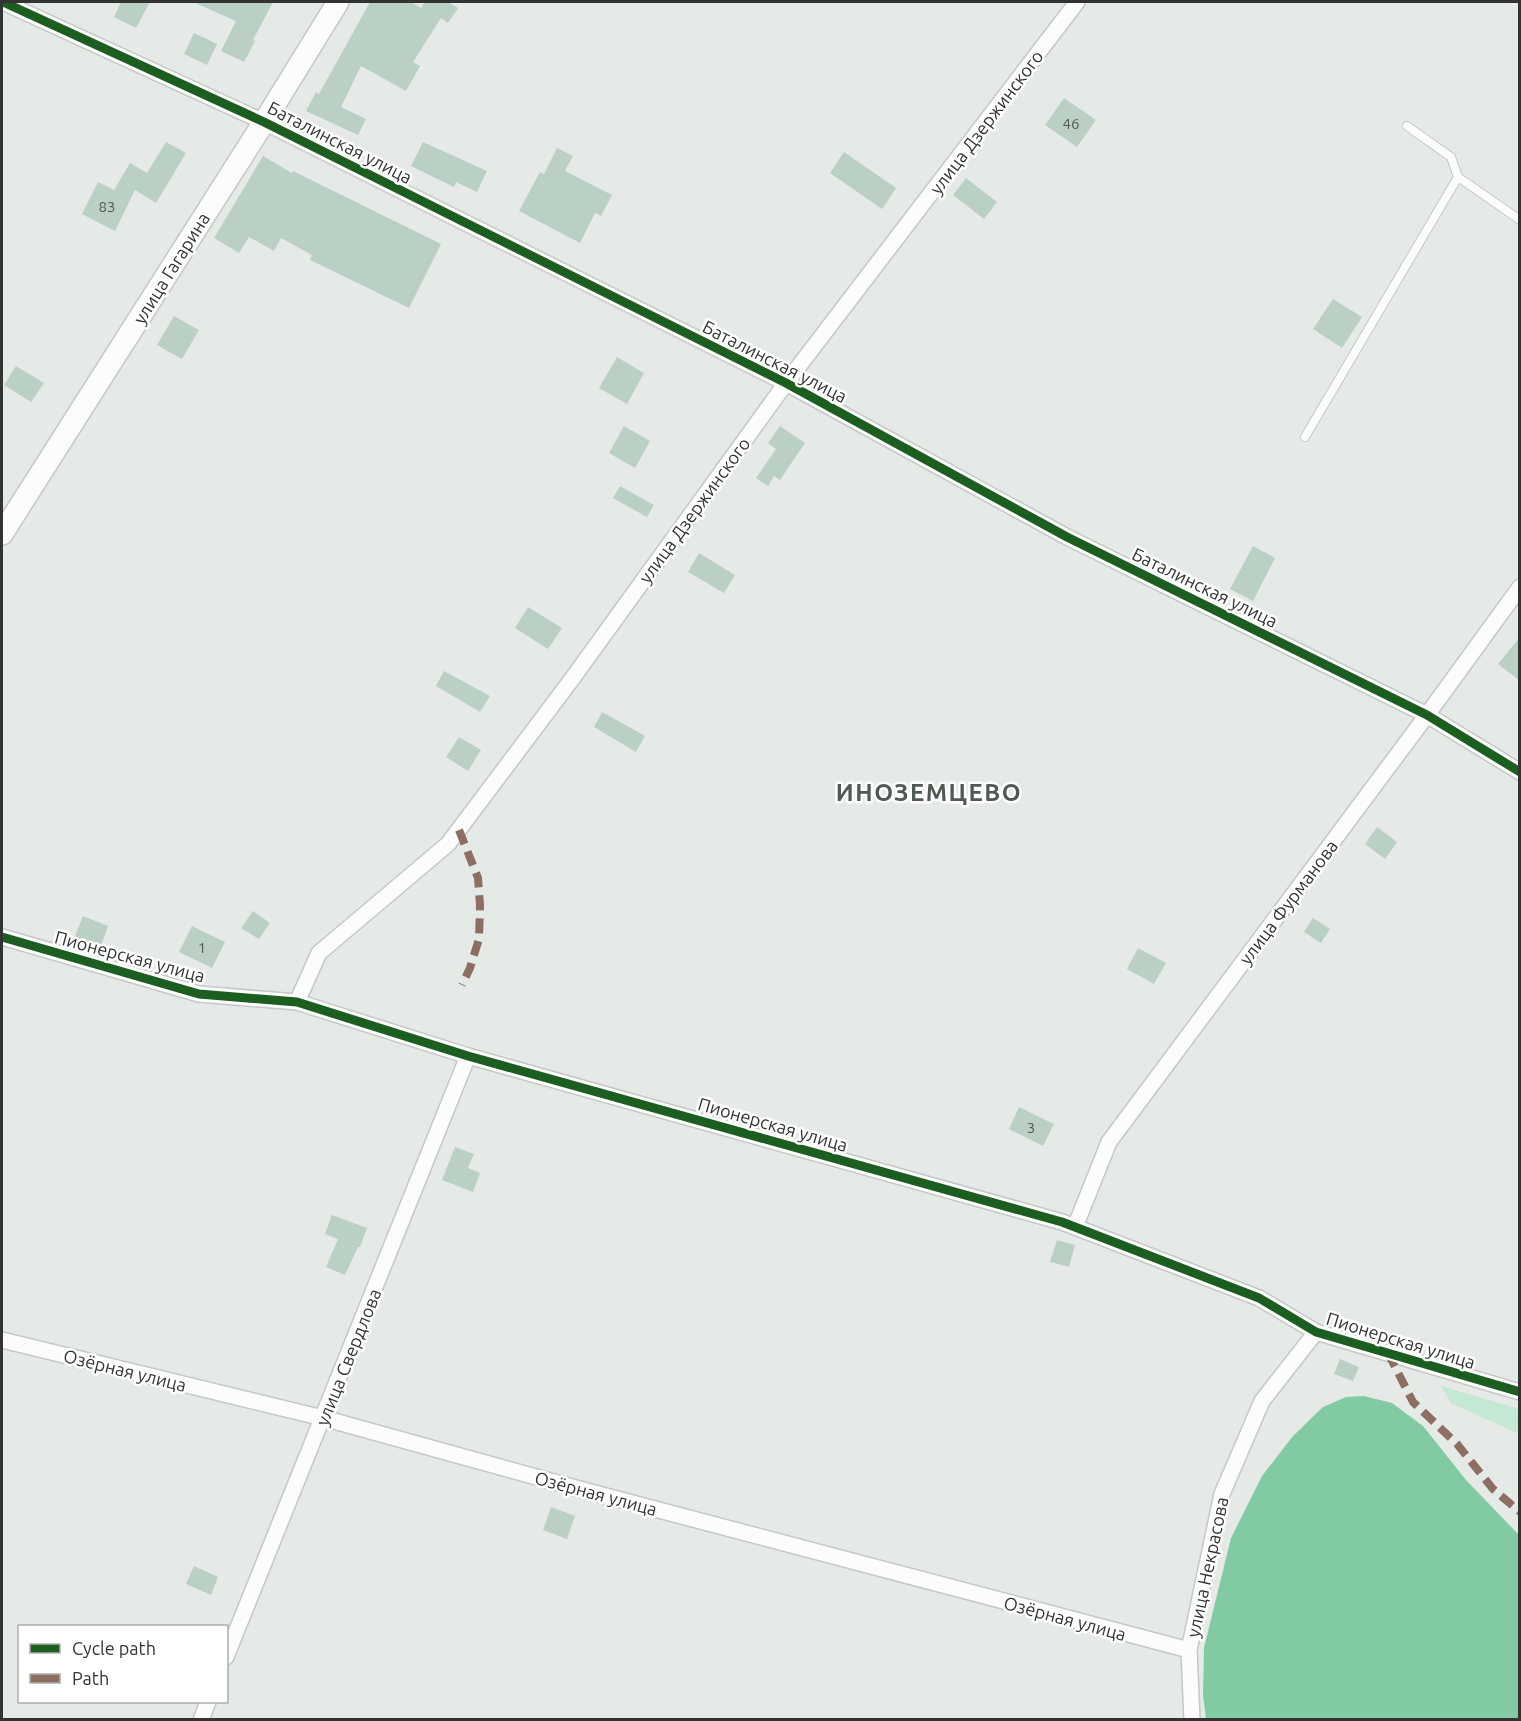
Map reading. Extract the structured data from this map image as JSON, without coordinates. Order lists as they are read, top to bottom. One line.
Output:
{"streets":{"main road":["улица Гагарина"],"street":["улица Дзержинского","Баталинская улица","улица Фурманова","Пионерская улица","улица Свердлова","Озёрная улица","улица Некрасова"]},"crossings":[["улица Дзержинского","Баталинская улица"],["улица Дзержинского","Пионерская улица"],["Баталинская улица","улица Гагарина"],["Баталинская улица","улица Фурманова"],["улица Фурманова","Пионерская улица"],["Пионерская улица","улица Свердлова"],["Пионерская улица","улица Некрасова"],["улица Свердлова","Озёрная улица"],["Озёрная улица","улица Некрасова"]],"districts":["ИНОЗЕМЦЕВО"],"house_numbers":["46","83","1","3"],"legend":["Cycle path","Path"]}
